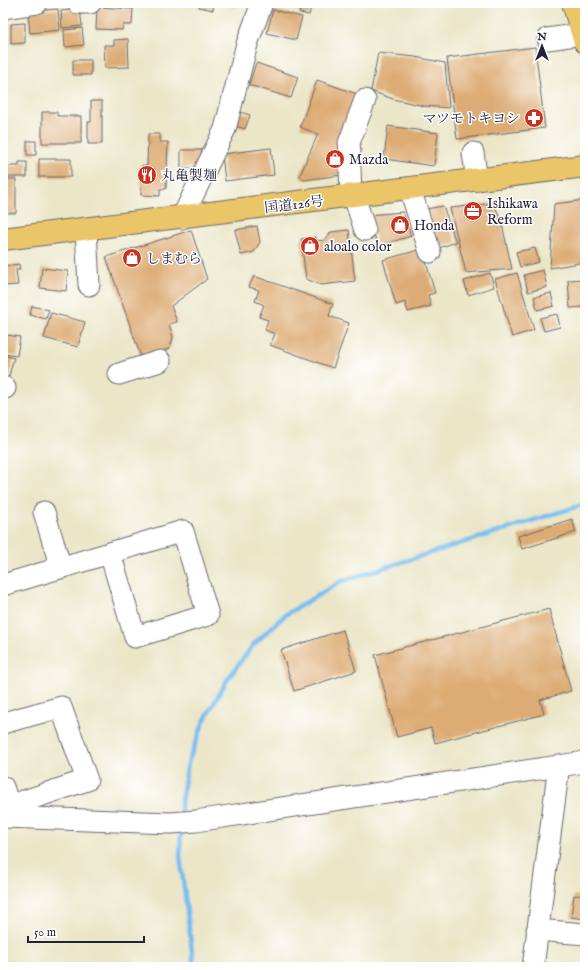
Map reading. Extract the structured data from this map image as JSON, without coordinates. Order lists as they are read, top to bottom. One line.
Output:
{"streets":{"main road":["国道126号"]},"places":{"pharmacy":["マツモトキヨシ"],"shop":["Mazda","Honda","aloalo color","しまむら"],"restaurant":["丸亀製麺"],"office":["Ishikawa Reform"]},"scale_bar":"50 m","north":"top"}
